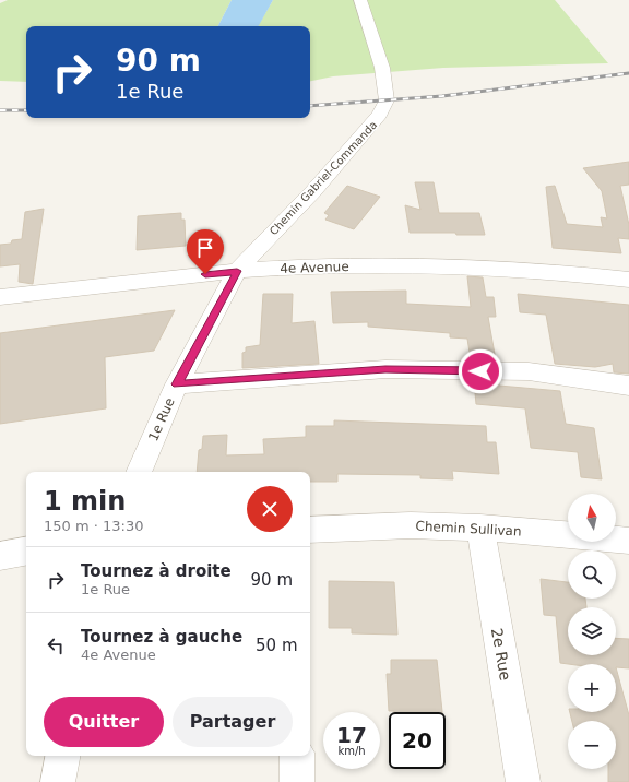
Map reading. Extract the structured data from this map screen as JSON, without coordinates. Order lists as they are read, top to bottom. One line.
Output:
{"streets":{"street":["Chemin Gabriel-Commanda","4e Avenue","1e Rue","Chemin Sullivan","2e Rue"]},"crossings":[["Chemin Gabriel-Commanda","4e Avenue"],["Chemin Gabriel-Commanda","1e Rue"],["4e Avenue","1e Rue"],["Chemin Sullivan","2e Rue"]],"north":"top","page":{"turn":["90 m","1e Rue"],"heading":["1 min","150 m · 13:30"],"map_buttons":["+","−"],"list":[{"name":"Tournez à droite","note":"1e Rue","value":"90 m"},{"name":"Tournez à gauche","note":"4e Avenue","value":"50 m"}],"buttons":["Quitter","Partager"],"speed":"17 km/h","limit":"20"}}
